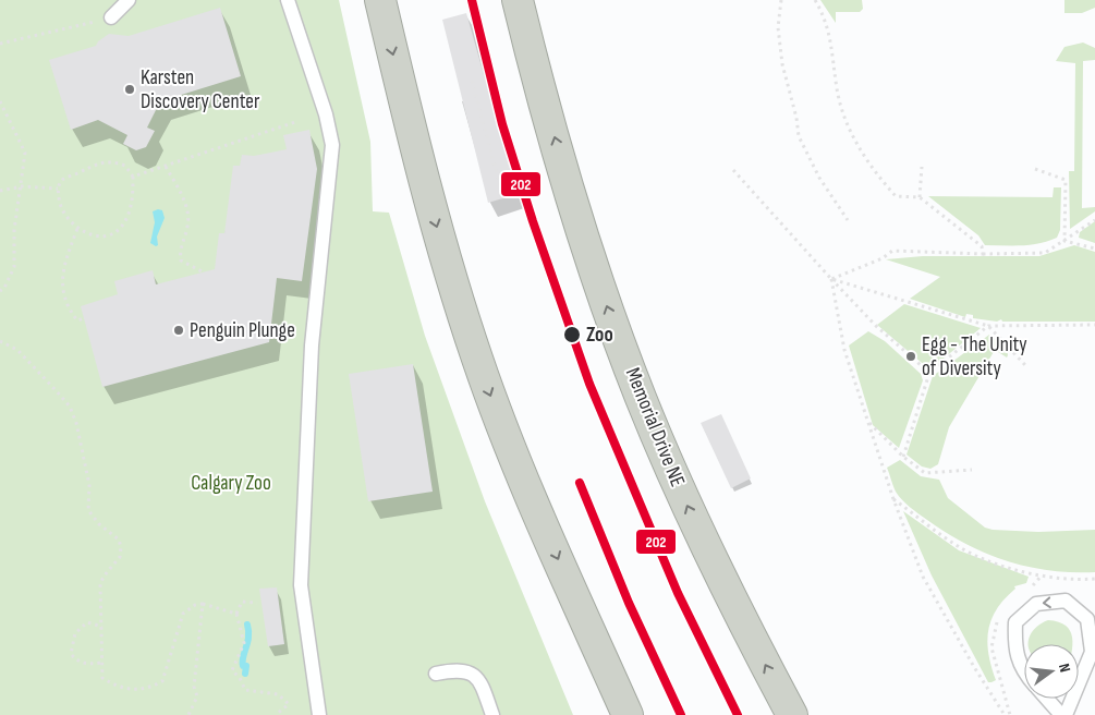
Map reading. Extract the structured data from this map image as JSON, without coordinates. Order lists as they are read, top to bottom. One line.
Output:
{"streets":{"highway":["Memorial Drive NE"]},"parks":["Calgary Zoo"],"places":["Karsten Discovery Center","Penguin Plunge","Zoo","Egg - The Unity of Diversity"],"lines":["transit line 202"],"north":"right"}
